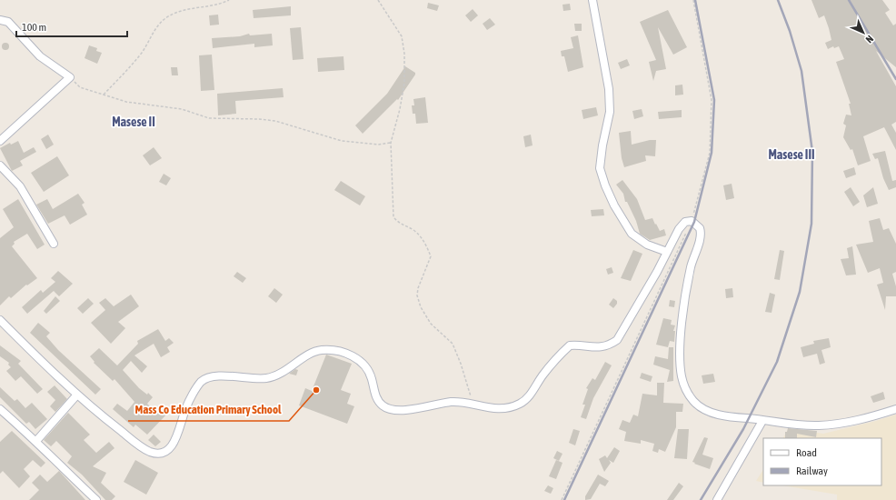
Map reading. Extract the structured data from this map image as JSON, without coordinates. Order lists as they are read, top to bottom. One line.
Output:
{"districts":["Masese II","Masese III"],"places":["Mass Co Education Primary School"],"legend":["Road","Railway"],"scale_bar":"100 m","north":"bottom right"}
